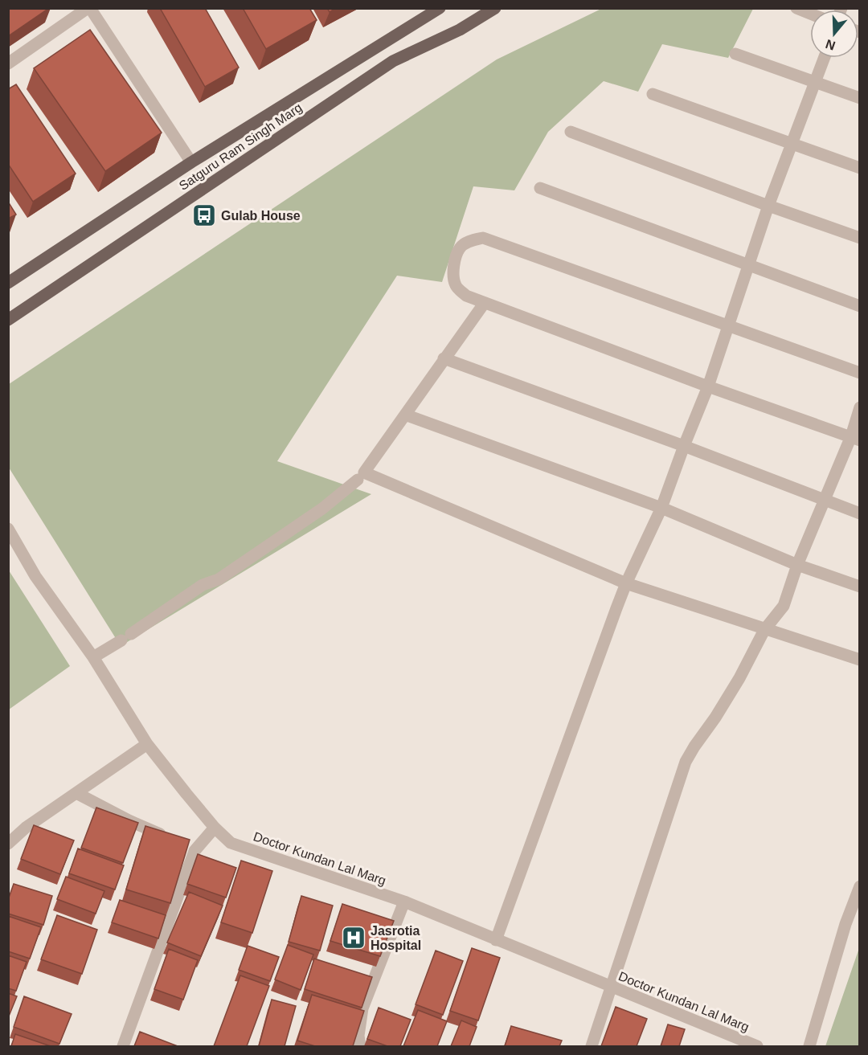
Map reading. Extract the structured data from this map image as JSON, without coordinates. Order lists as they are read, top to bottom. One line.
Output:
{"streets":{"main road":["Satguru Ram Singh Marg"],"street":["Doctor Kundan Lal Marg"]},"places":{"bus stop":["Gulab House"],"hospital":["Jasrotia Hospital"]},"north":"bottom"}
